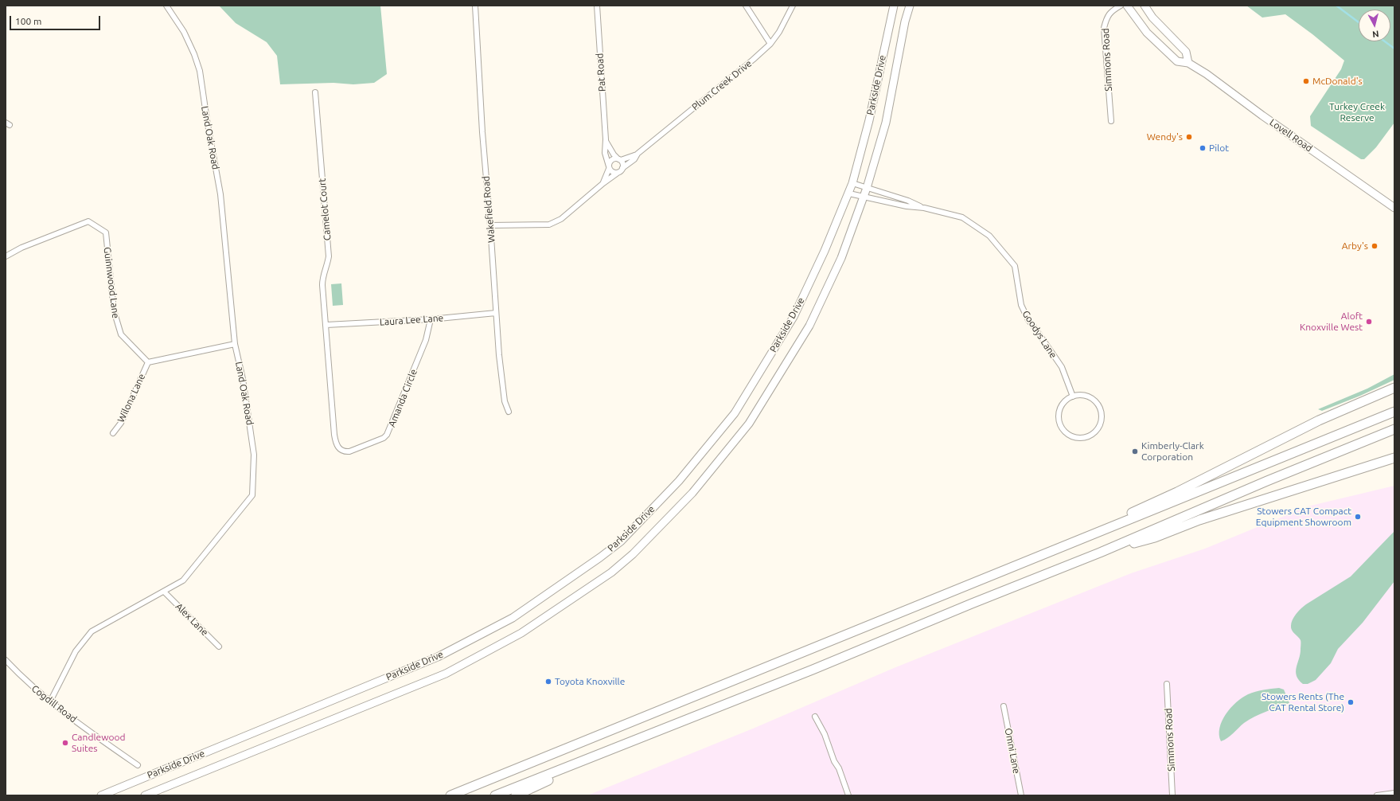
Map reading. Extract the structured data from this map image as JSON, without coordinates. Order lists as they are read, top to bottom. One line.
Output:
{"streets":{"street":["Simmons Road","Pat Road","Plum Creek Drive","Parkside Drive","Lovell Road","Land Oak Road","Camelot Court","Wakefield Road","Guinnwood Lane","Laura Lee Lane","Goodys Lane","Wilona Lane","Amanda Circle","Alex Lane","Cogdill Road","Omni Lane"]},"crossings":[["Pat Road","Plum Creek Drive"],["Plum Creek Drive","Wakefield Road"],["Parkside Drive","Goodys Lane"],["Land Oak Road","Alex Lane"],["Land Oak Road","Cogdill Road"],["Camelot Court","Laura Lee Lane"],["Camelot Court","Amanda Circle"],["Wakefield Road","Laura Lee Lane"],["Guinnwood Lane","Wilona Lane"],["Laura Lee Lane","Amanda Circle"]],"parks":["Turkey Creek Reserve"],"places":["McDonald's","Wendy's","Pilot","Arby's","Aloft Knoxville West","Kimberly-Clark Corporation","Stowers CAT Compact Equipment Showroom","Toyota Knoxville","Stowers Rents (The CAT Rental Store)","Candlewood Suites"],"scale_bar":"100 m","north":"bottom"}
